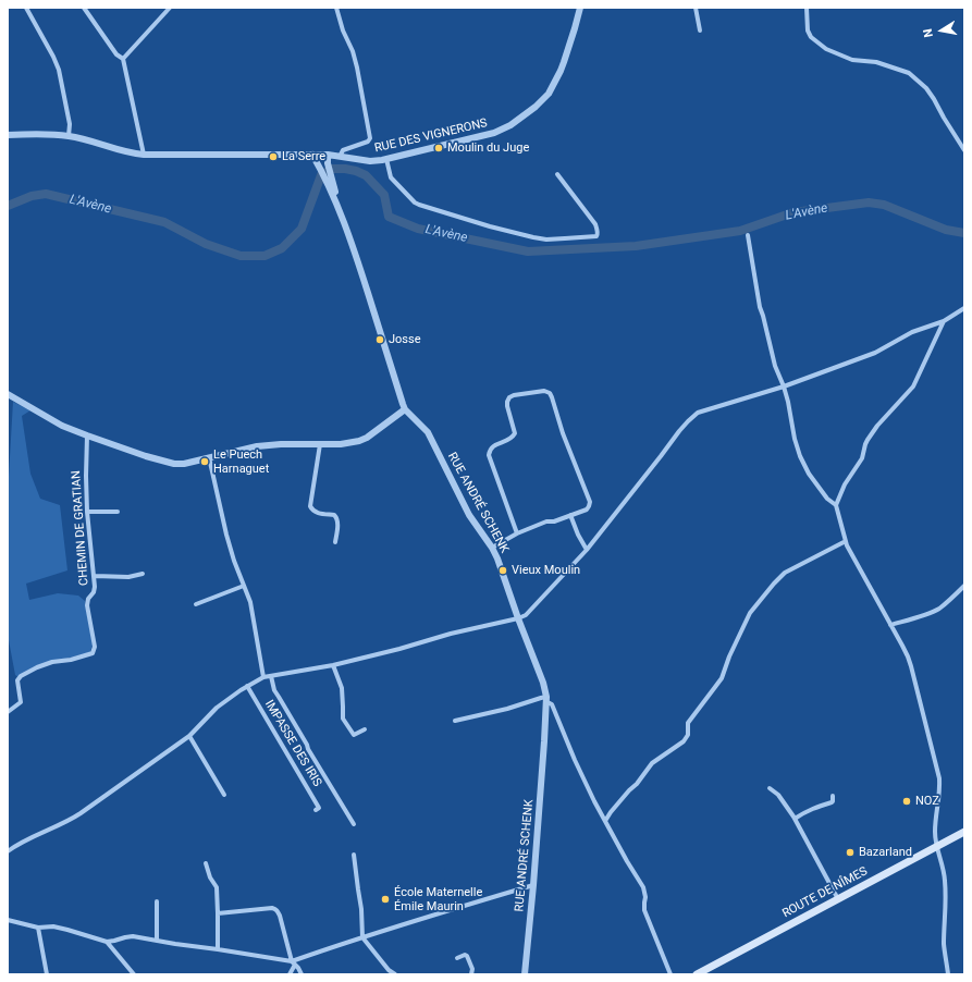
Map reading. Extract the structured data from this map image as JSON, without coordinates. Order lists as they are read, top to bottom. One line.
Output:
{"streets":{"main road":["ROUTE DE NÎMES"],"street":["RUE DES VIGNERONS","RUE ANDRÉ SCHENK","CHEMIN DE GRATIAN","IMPASSE DES IRIS"]},"crossings":[["RUE DES VIGNERONS","RUE ANDRÉ SCHENK"]],"water":["L'Avène"],"places":["Moulin du Juge","La Serre","Josse","Le Puech Harnaguet","Vieux Moulin","NOZ","Bazarland","École Maternelle Émile Maurin"],"north":"left"}
